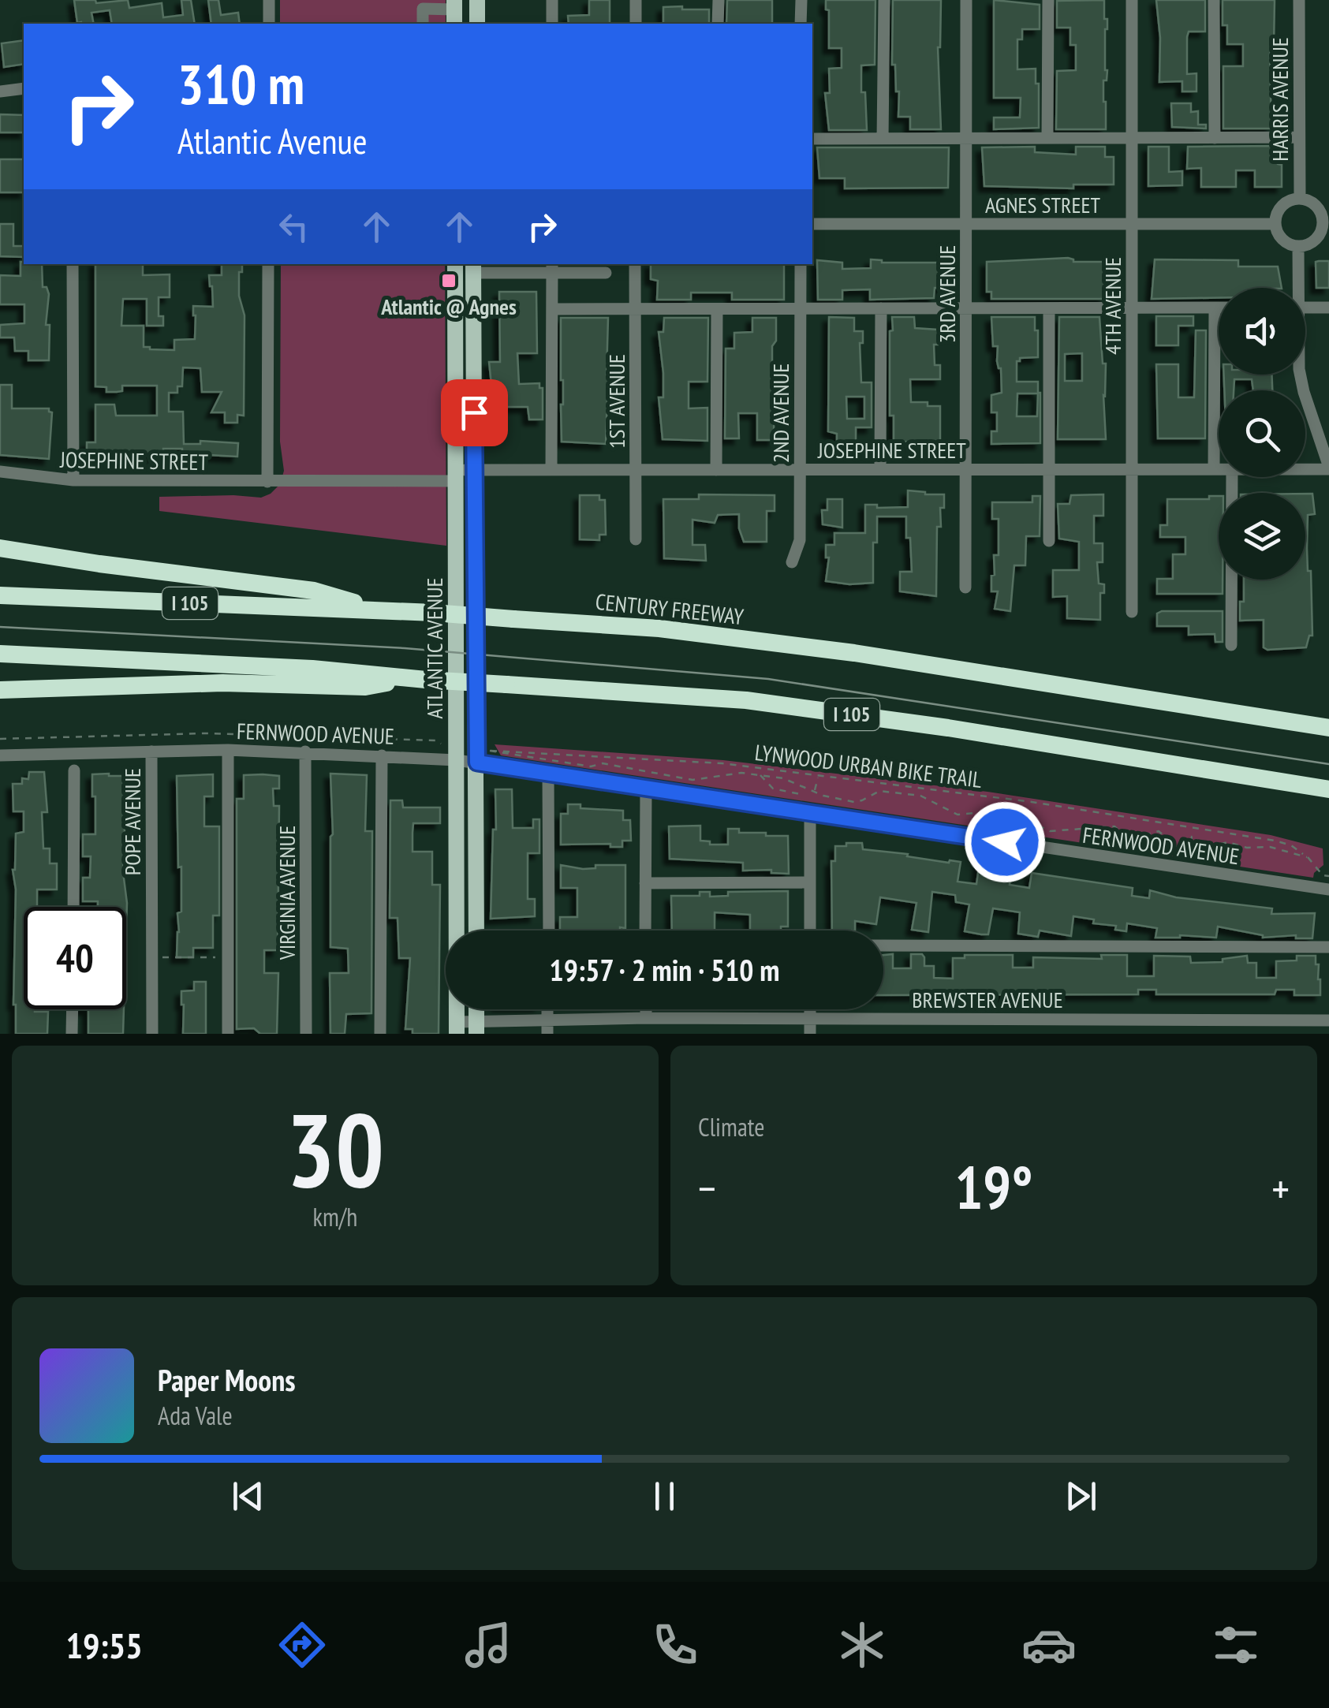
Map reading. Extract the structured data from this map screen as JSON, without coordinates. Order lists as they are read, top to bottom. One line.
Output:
{"streets":{"highway":["I 105","CENTURY FREEWAY"],"main road":["ATLANTIC AVENUE"],"street":["HARRIS AVENUE","AGNES STREET","3RD AVENUE","4TH AVENUE","1ST AVENUE","2ND AVENUE","JOSEPHINE STREET","FERNWOOD AVENUE","POPE AVENUE","VIRGINIA AVENUE","BREWSTER AVENUE"],"path":["LYNWOOD URBAN BIKE TRAIL"]},"crossings":[["HARRIS AVENUE","AGNES STREET"],["AGNES STREET","3RD AVENUE"],["AGNES STREET","4TH AVENUE"],["3RD AVENUE","JOSEPHINE STREET"],["4TH AVENUE","JOSEPHINE STREET"],["1ST AVENUE","JOSEPHINE STREET"],["2ND AVENUE","JOSEPHINE STREET"],["JOSEPHINE STREET","ATLANTIC AVENUE"],["ATLANTIC AVENUE","FERNWOOD AVENUE"],["ATLANTIC AVENUE","LYNWOOD URBAN BIKE TRAIL"],["ATLANTIC AVENUE","BREWSTER AVENUE"],["FERNWOOD AVENUE","LYNWOOD URBAN BIKE TRAIL"],["FERNWOOD AVENUE","POPE AVENUE"],["FERNWOOD AVENUE","VIRGINIA AVENUE"]],"places":{"transit":["Atlantic @ Agnes"]},"page":{"turn":["310 m","Atlantic Avenue"],"limit":"40","trip":"19:57 · 2 min · 510 m","tile":[["30","km/h"],"Climate"],"heat":["−","19°","+"],"song":["Paper Moons","Ada Vale"],"tabs":"19:55"}}
